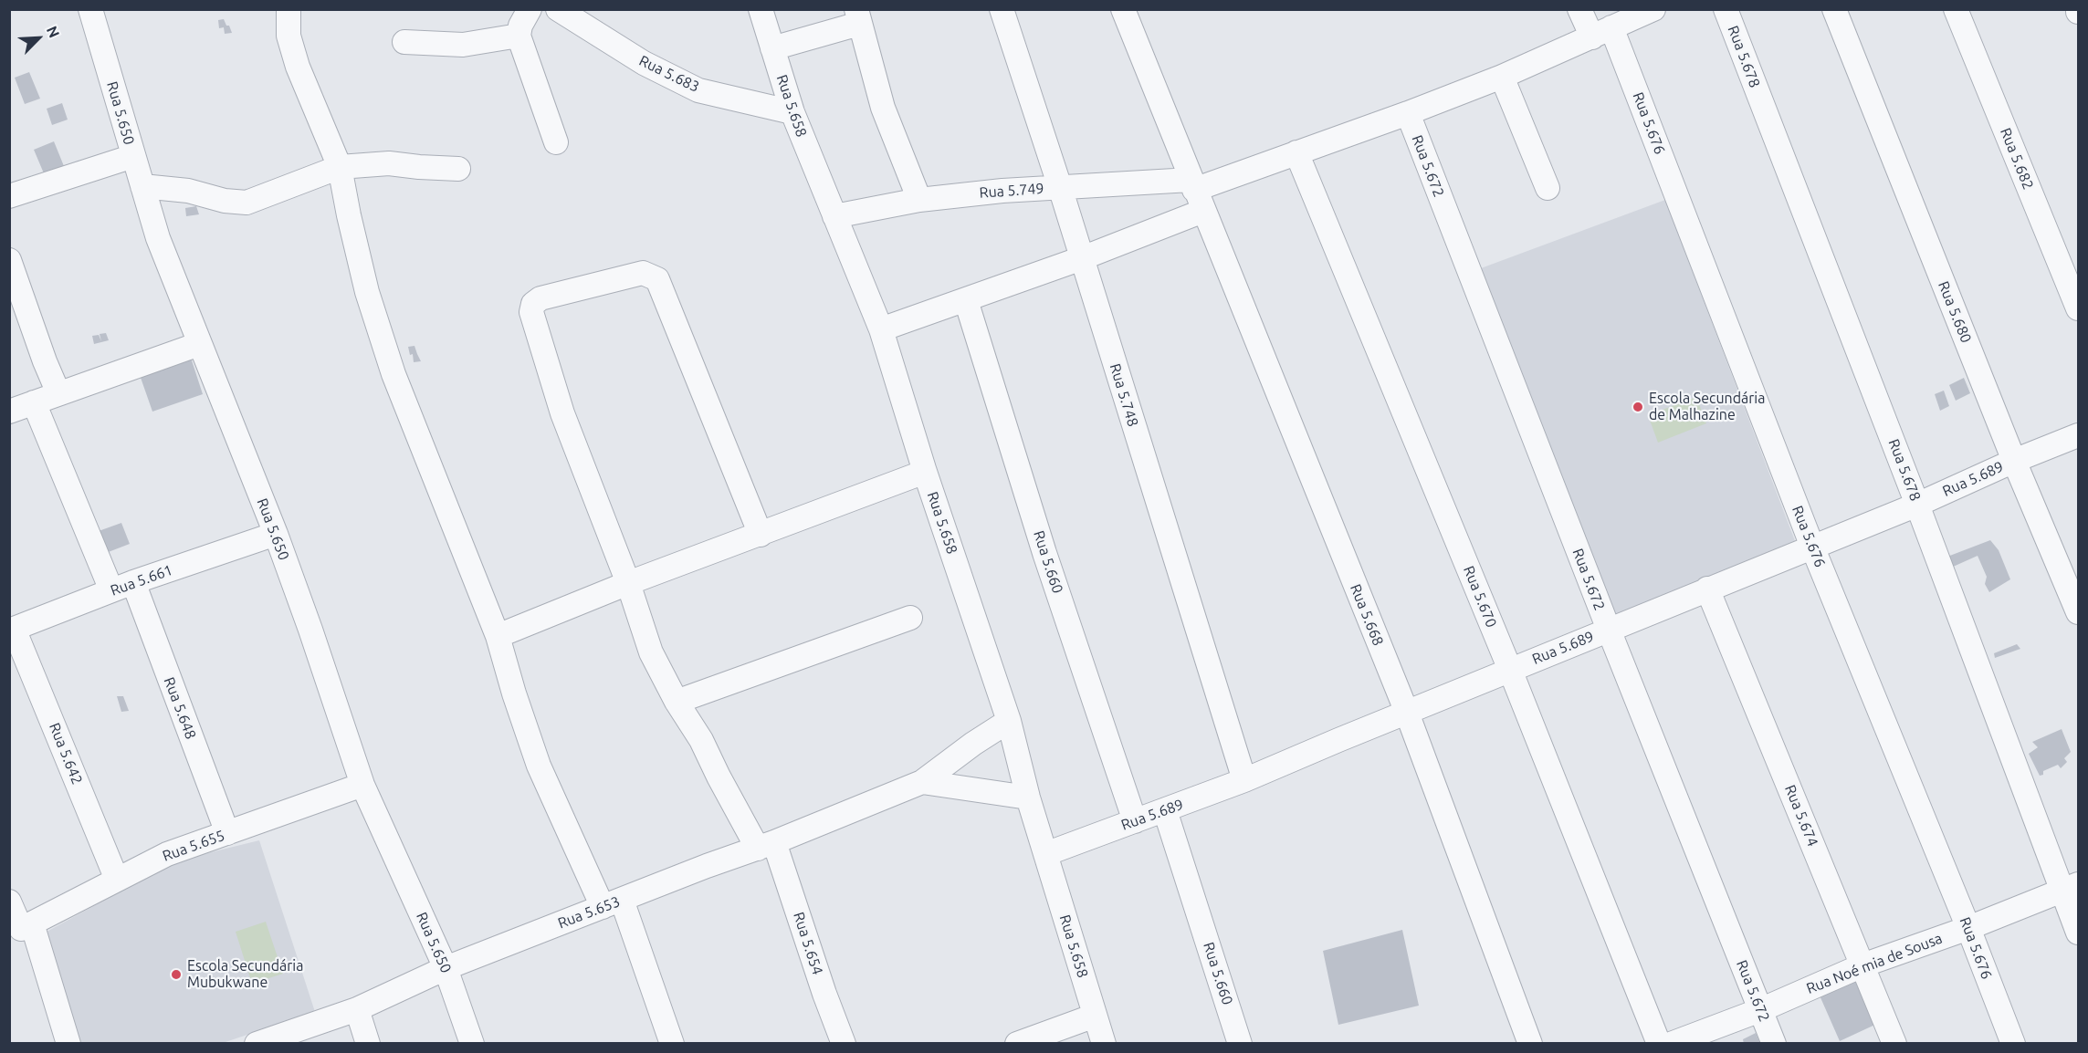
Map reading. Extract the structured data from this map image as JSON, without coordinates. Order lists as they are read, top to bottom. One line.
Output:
{"streets":{"street":["Rua 5.678","Rua 5.683","Rua 5.658","Rua 5.650","Rua 5.676","Rua 5.682","Rua 5.672","Rua 5.749","Rua 5.680","Rua 5.748","Rua 5.689","Rua 5.660","Rua 5.661","Rua 5.670","Rua 5.668","Rua 5.648","Rua 5.642","Rua 5.674","Rua 5.655","Rua 5.653","Rua 5.654","Rua Noé mia de Sousa"]},"crossings":[["Rua 5.678","Rua 5.689"],["Rua 5.678","Rua Noé mia de Sousa"],["Rua 5.683","Rua 5.658"],["Rua 5.658","Rua 5.749"],["Rua 5.658","Rua 5.689"],["Rua 5.658","Rua 5.653"],["Rua 5.650","Rua 5.661"],["Rua 5.650","Rua 5.655"],["Rua 5.650","Rua 5.653"],["Rua 5.676","Rua 5.689"],["Rua 5.676","Rua Noé mia de Sousa"],["Rua 5.672","Rua 5.689"],["Rua 5.672","Rua Noé mia de Sousa"],["Rua 5.749","Rua 5.748"],["Rua 5.749","Rua 5.668"],["Rua 5.680","Rua 5.689"],["Rua 5.748","Rua 5.689"],["Rua 5.689","Rua 5.660"],["Rua 5.689","Rua 5.670"],["Rua 5.689","Rua 5.668"],["Rua 5.689","Rua 5.674"],["Rua 5.661","Rua 5.648"],["Rua 5.661","Rua 5.642"],["Rua 5.648","Rua 5.655"],["Rua 5.642","Rua 5.655"],["Rua 5.674","Rua Noé mia de Sousa"],["Rua 5.653","Rua 5.654"]],"places":["Escola Secundária de Malhazine","Escola Secundária Mubukwane"],"north":"top right"}
